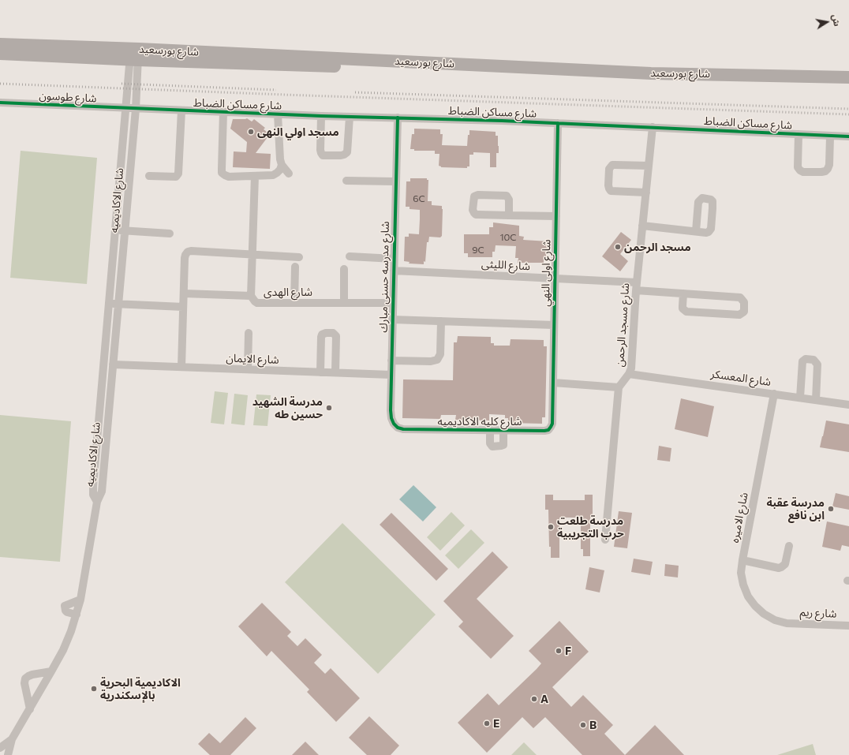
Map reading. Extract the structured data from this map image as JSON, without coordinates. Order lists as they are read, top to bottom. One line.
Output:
{"streets":{"main road":["شارع بورسعيد"],"street":["شارع طوسون","شارع مساكن الضباط","شارع الاكاديميه","شارع الليثى","شارع اولى النهي","شارع مدرسه حسنى مبارك","شارع الهدى","شارع مسجد الرحمن","شارع الايمان","شارع المعسكر","شارع كليه الاكاديميه","شارع الاميره","شارع ريم"]},"crossings":[["شارع بورسعيد","شارع الاكاديميه"],["شارع طوسون","شارع مساكن الضباط"],["شارع طوسون","شارع الاكاديميه"],["شارع مساكن الضباط","شارع الاكاديميه"],["شارع مساكن الضباط","شارع اولى النهي"],["شارع مساكن الضباط","شارع مدرسه حسنى مبارك"],["شارع مساكن الضباط","شارع مسجد الرحمن"],["شارع الاكاديميه","شارع الايمان"],["شارع الليثى","شارع اولى النهي"],["شارع الليثى","شارع مدرسه حسنى مبارك"],["شارع الليثى","شارع مسجد الرحمن"],["شارع اولى النهي","شارع كليه الاكاديميه"],["شارع مدرسه حسنى مبارك","شارع الهدى"],["شارع مدرسه حسنى مبارك","شارع الايمان"],["شارع مدرسه حسنى مبارك","شارع كليه الاكاديميه"],["شارع مسجد الرحمن","شارع المعسكر"],["شارع المعسكر","شارع الاميره"],["شارع الاميره","شارع ريم"]],"places":["مسجد اولي النهى","مسجد الرحمن","مدرسة الشهيد حسين طه","مدرسة عقبة ابن نافع","مدرسة طلعت حرب التجريبية","F","الاكاديمية البحرية بالإسكندرية","A","E","B"],"house_numbers":["6C","10C","9C"],"north":"right"}
